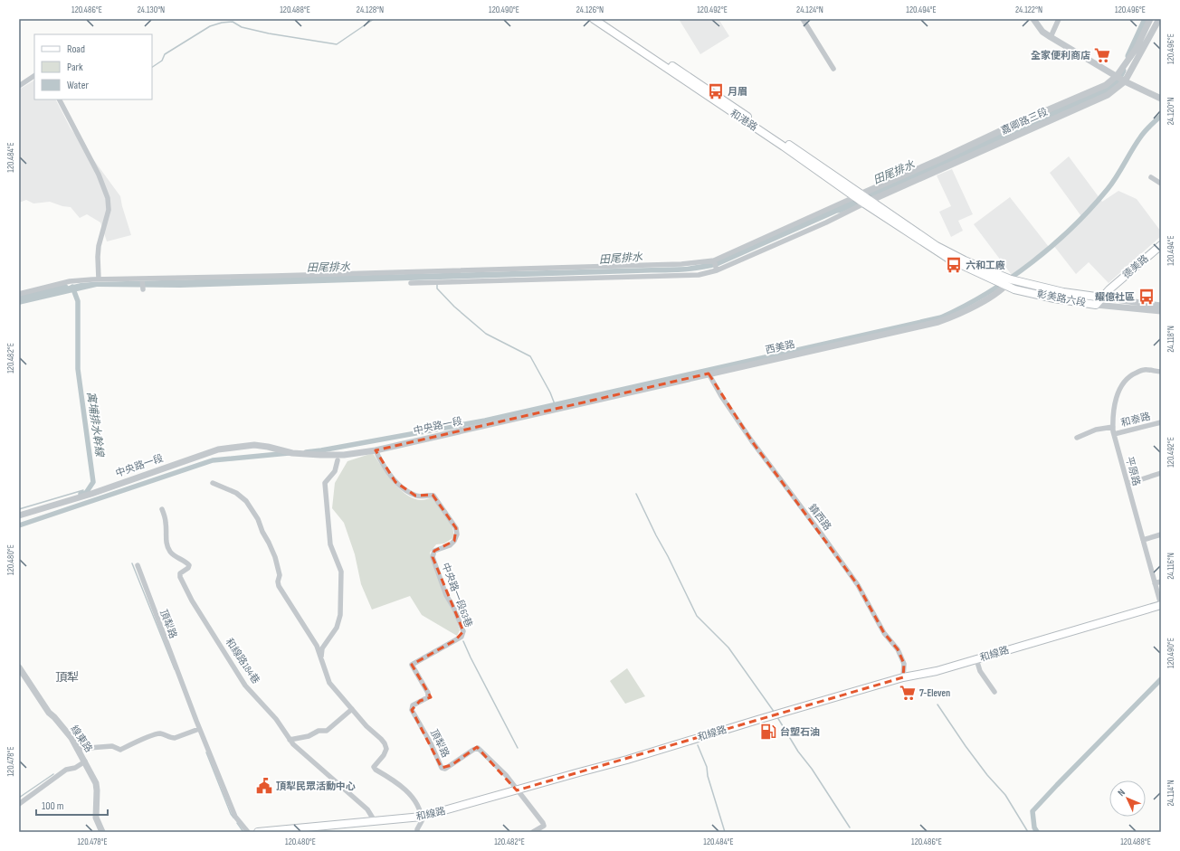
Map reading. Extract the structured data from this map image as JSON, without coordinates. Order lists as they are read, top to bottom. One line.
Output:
{"streets":{"main road":["和港路","德美路","彰美路六段","和線路"],"street":["嘉卿路三段","西美路","和泰路","中央路一段","平原路","鎮西路","中央路一段63巷","頂犁路","和線路184巷","線東路"]},"crossings":[["和港路","嘉卿路三段"],["和港路","彰美路六段"],["和港路","西美路"],["德美路","彰美路六段"],["彰美路六段","西美路"],["西美路","中央路一段"],["西美路","鎮西路"],["和泰路","平原路"],["中央路一段","中央路一段63巷"],["平原路","和線路"],["鎮西路","和線路"],["中央路一段63巷","頂犁路"],["頂犁路","和線路"],["和線路","和線路184巷"]],"districts":["頂犁"],"water":["田尾排水","寓埔排水幹線"],"places":{"supermarket":["全家便利商店","7-Eleven"],"bus stop":["月眉","六和工廠","耀億社區"],"fuel station":["台塑石油"],"public building":["頂犁民眾活動中心"]},"legend":["Road","Park","Water"],"scale_bar":"100 m","north":"top left","coordinates":["120.486°E","24.130°N","120.488°E","24.128°N","120.490°E","24.126°N","120.492°E","24.124°N","120.494°E","24.122°N","120.496°E","24.120°N","120.484°E","24.118°N","120.482°E","120.480°E","24.116°N","120.478°E","24.114°N"]}
